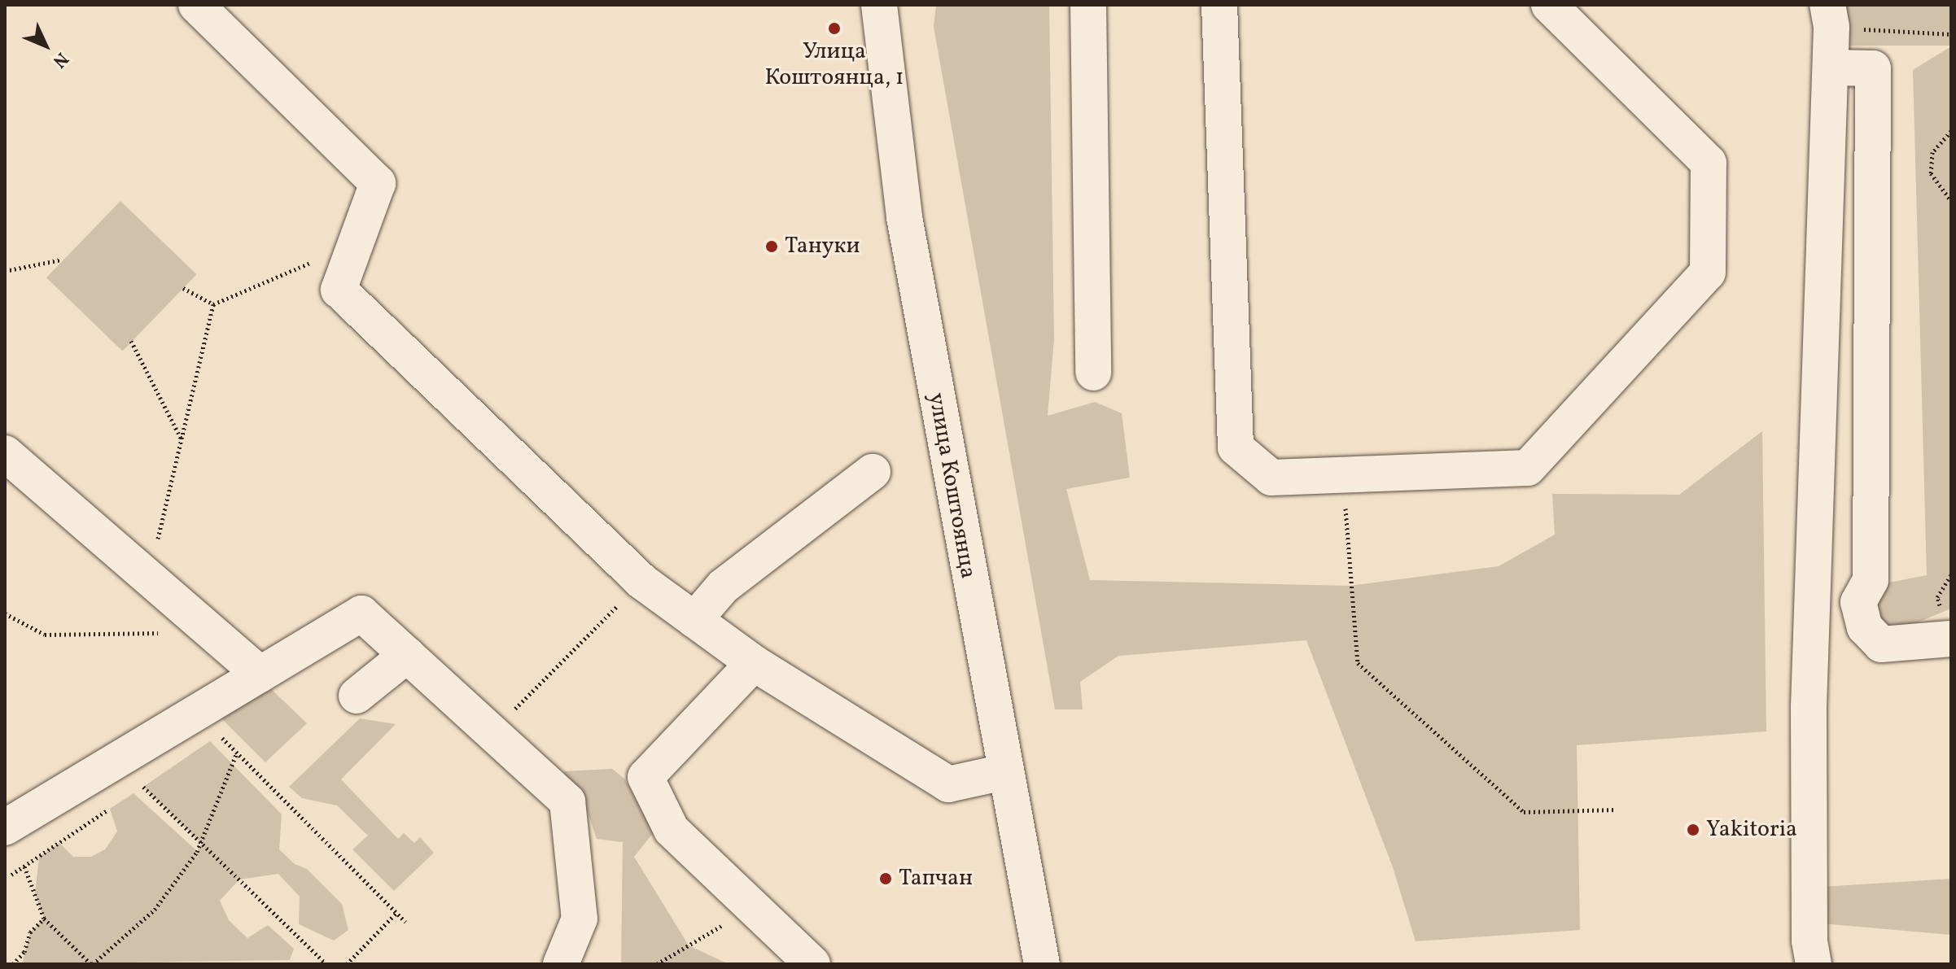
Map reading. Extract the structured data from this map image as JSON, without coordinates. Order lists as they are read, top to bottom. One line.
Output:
{"streets":{"street":["улица Коштоянца"]},"places":["Улица Коштоянца, 1","Тануки","Yakitoria","Тапчан"],"north":"bottom right"}
